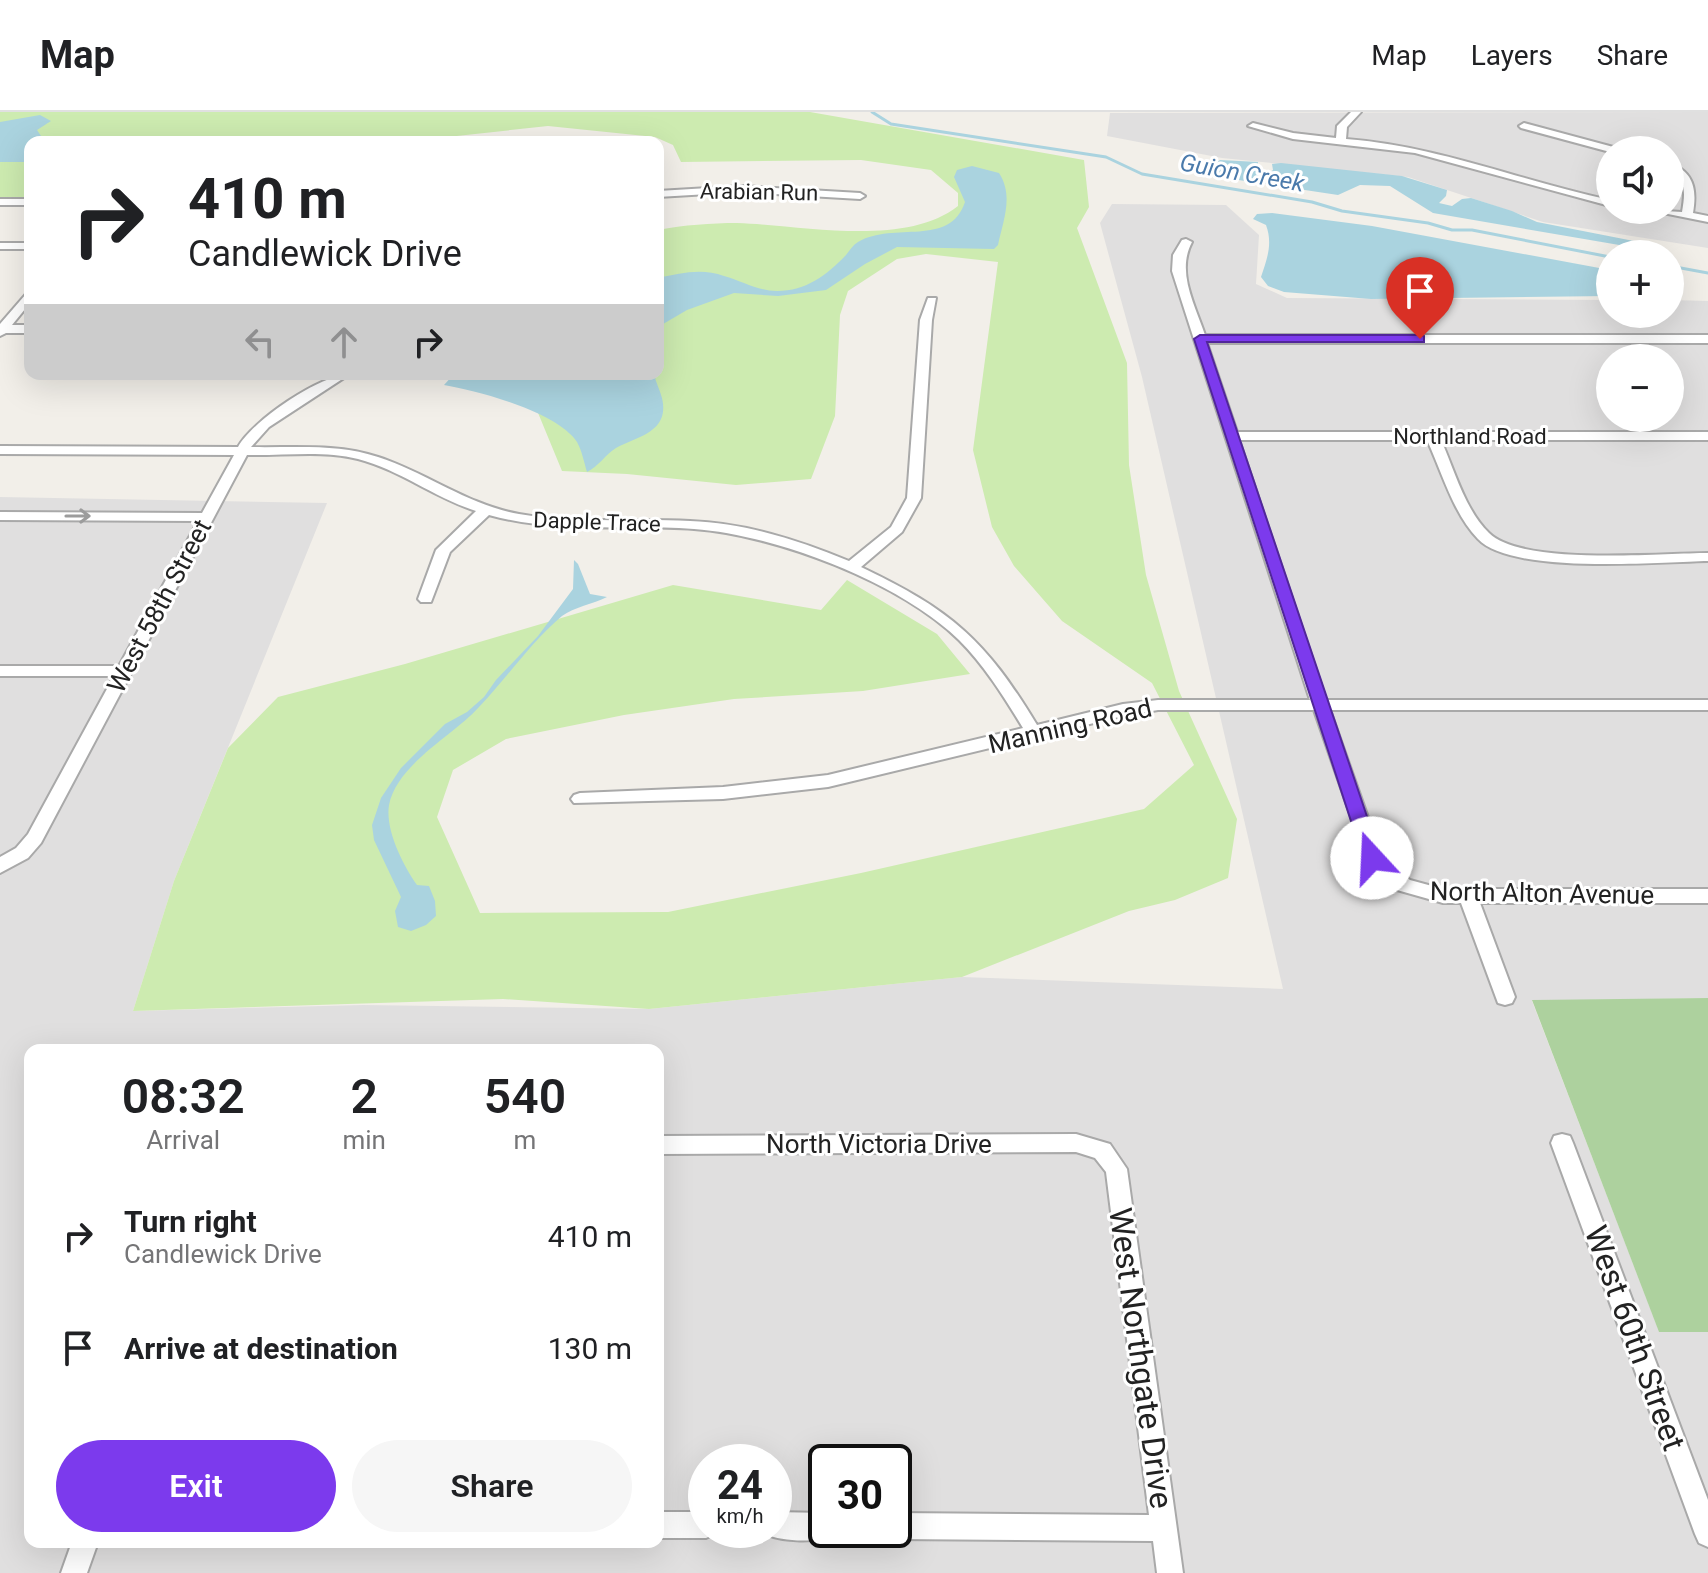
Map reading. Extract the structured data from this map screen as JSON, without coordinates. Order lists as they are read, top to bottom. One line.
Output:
{"streets":{"street":["Arabian Run","Northland Road","Dapple Trace","West 58th Street","Manning Road","North Alton Avenue","North Victoria Drive","West 60th Street","West Northgate Drive"]},"crossings":[["Dapple Trace","West 58th Street"],["Dapple Trace","Manning Road"],["Manning Road","North Alton Avenue"],["North Victoria Drive","West Northgate Drive"]],"water":["Guion Creek"],"page":{"header":"Map","nav":["Map","Layers","Share"],"map_buttons":["+","−"],"turn":["410 m","Candlewick Drive"],"eta":["08:32","Arrival","2","min","540","m"],"list":[{"name":"Turn right","note":"Candlewick Drive","value":"410 m"},{"name":"Arrive at destination","value":"130 m"}],"buttons":["Exit","Share"],"speed":"24 km/h","limit":"30"}}
